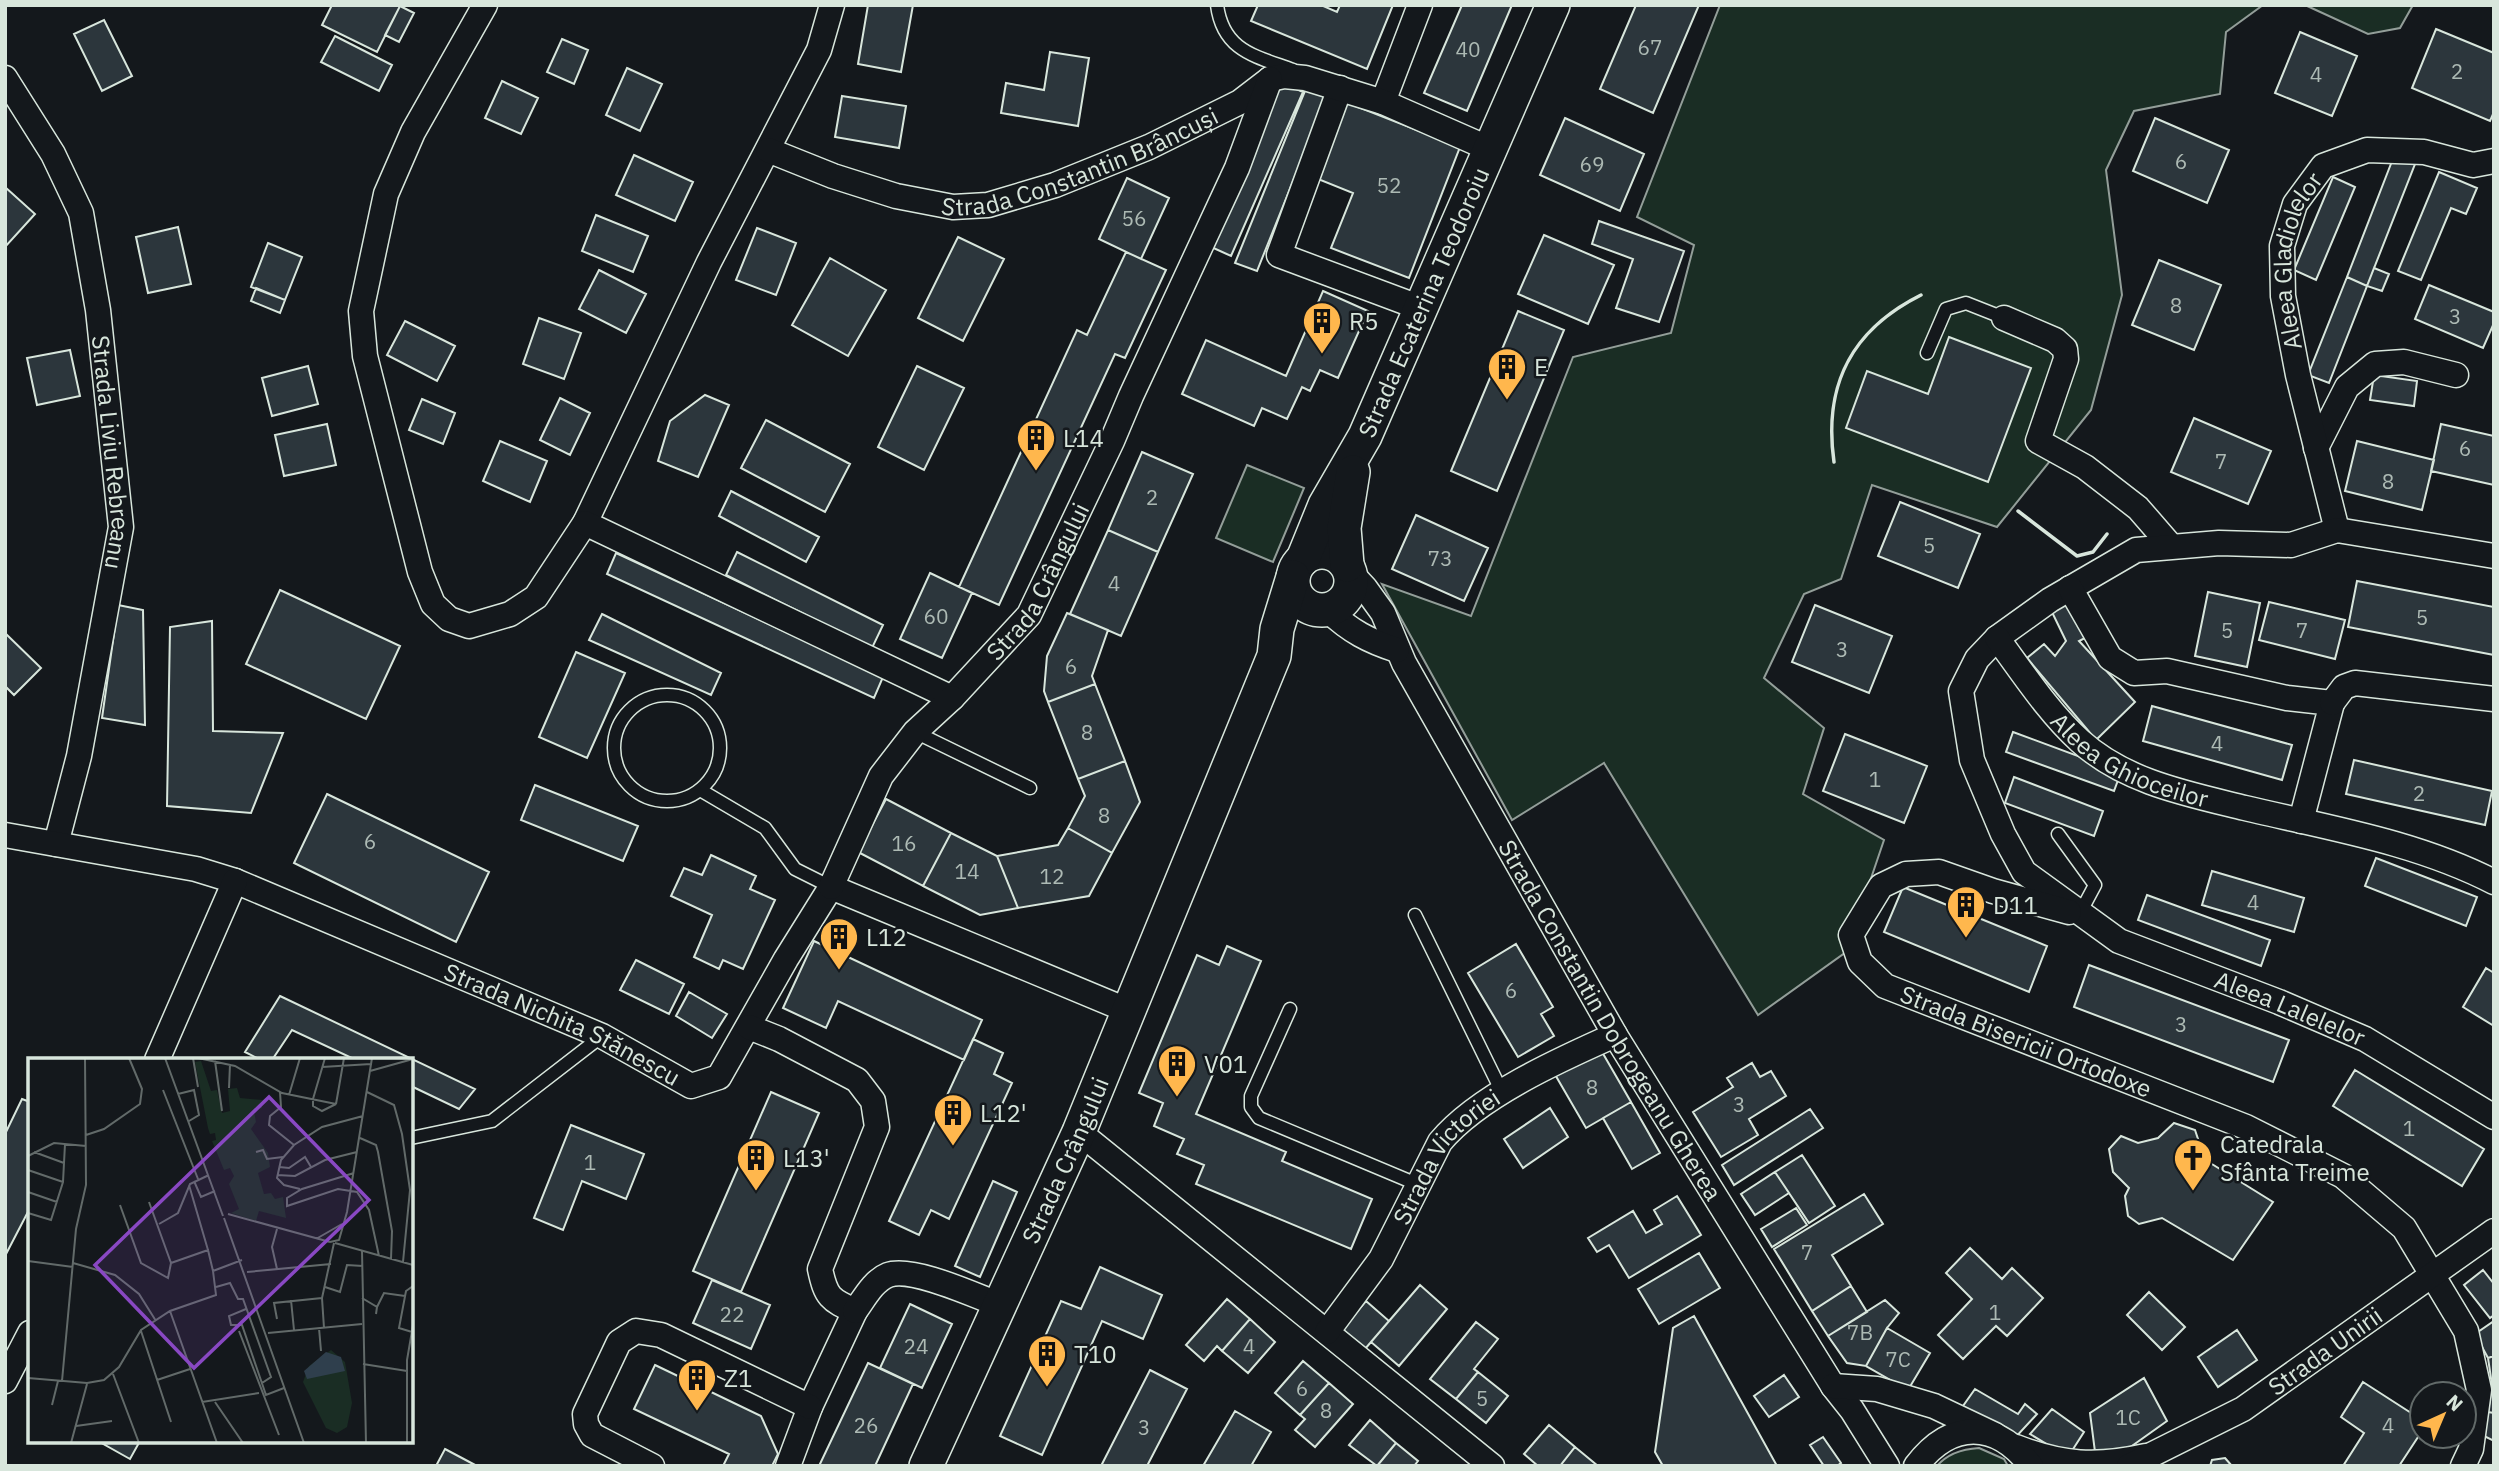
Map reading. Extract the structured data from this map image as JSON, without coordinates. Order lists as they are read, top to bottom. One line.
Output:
{"streets":{"main road":["Strada Ecaterina Teodoroiu","Strada Crângului"],"street":["Strada Constantin Brâncuși","Aleea Gladiolelor","Strada Liviu Rebreanu","Aleea Ghioceilor","Aleea Lalelelor","Strada Constantin Dobrogeanu Gherea","Strada Nichita Stănescu","Strada Bisericii Ortodoxe","Strada Victoriei","Strada Unirii"]},"crossings":[["Strada Constantin Brâncuși","Strada Crângului"],["Strada Ecaterina Teodoroiu","Strada Crângului"],["Strada Ecaterina Teodoroiu","Strada Constantin Dobrogeanu Gherea"],["Strada Liviu Rebreanu","Strada Nichita Stănescu"],["Strada Crângului","Strada Constantin Dobrogeanu Gherea"],["Strada Crângului","Strada Nichita Stănescu"],["Aleea Lalelelor","Strada Bisericii Ortodoxe"],["Strada Constantin Dobrogeanu Gherea","Strada Victoriei"],["Strada Bisericii Ortodoxe","Strada Unirii"]],"places":{"building":["R5","E","L14","D11","L12","V01","L12'","L13'","T10","Z1"],"church":["Catedrala Sfânta Treime"]},"house_numbers":["67","40","2","4","6","69","52","56","8","3","6","7","8","2","5","73","4","60","5","5","7","3","6","8","4","1","2","8","6","16","14","12","4","6","3","8","3","1","1","7","1","22","7B","24","4","7C","6","5","8","1C","26","4","3"],"north":"top right"}
